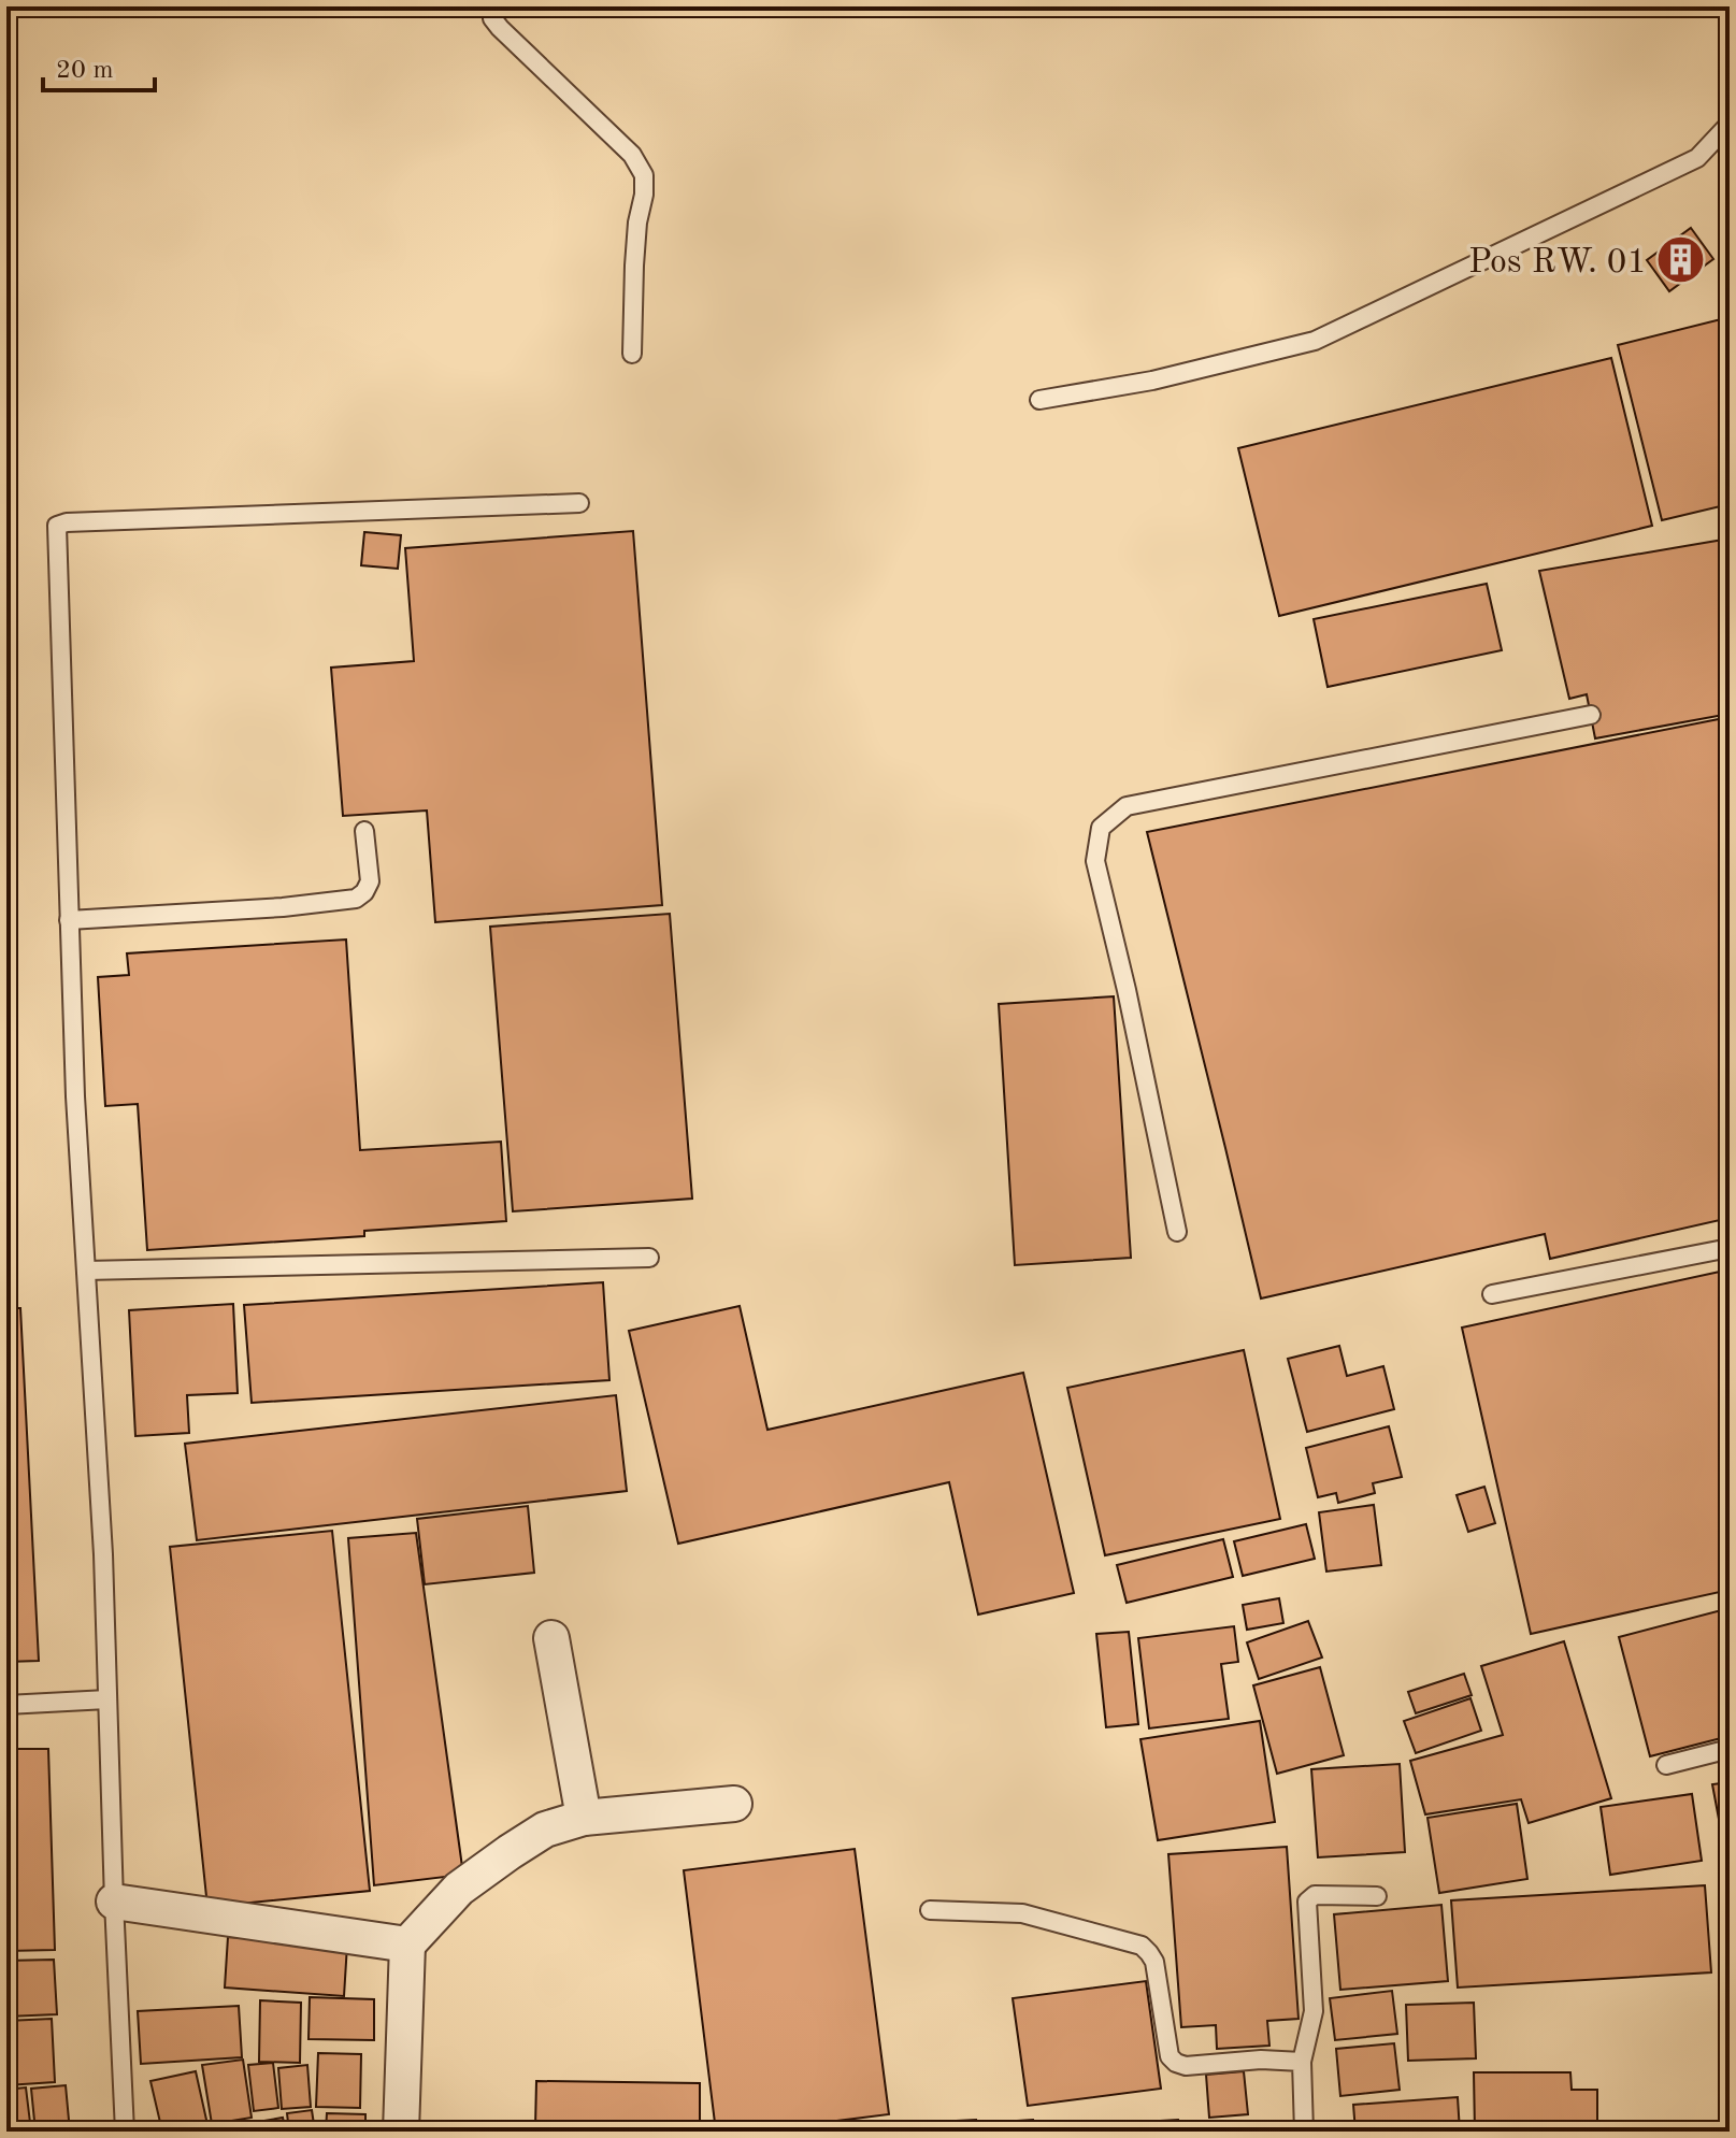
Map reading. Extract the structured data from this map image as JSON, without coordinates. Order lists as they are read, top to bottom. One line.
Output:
{"places":{"building":["Pos RW. 01"]},"scale_bar":"20 m"}
